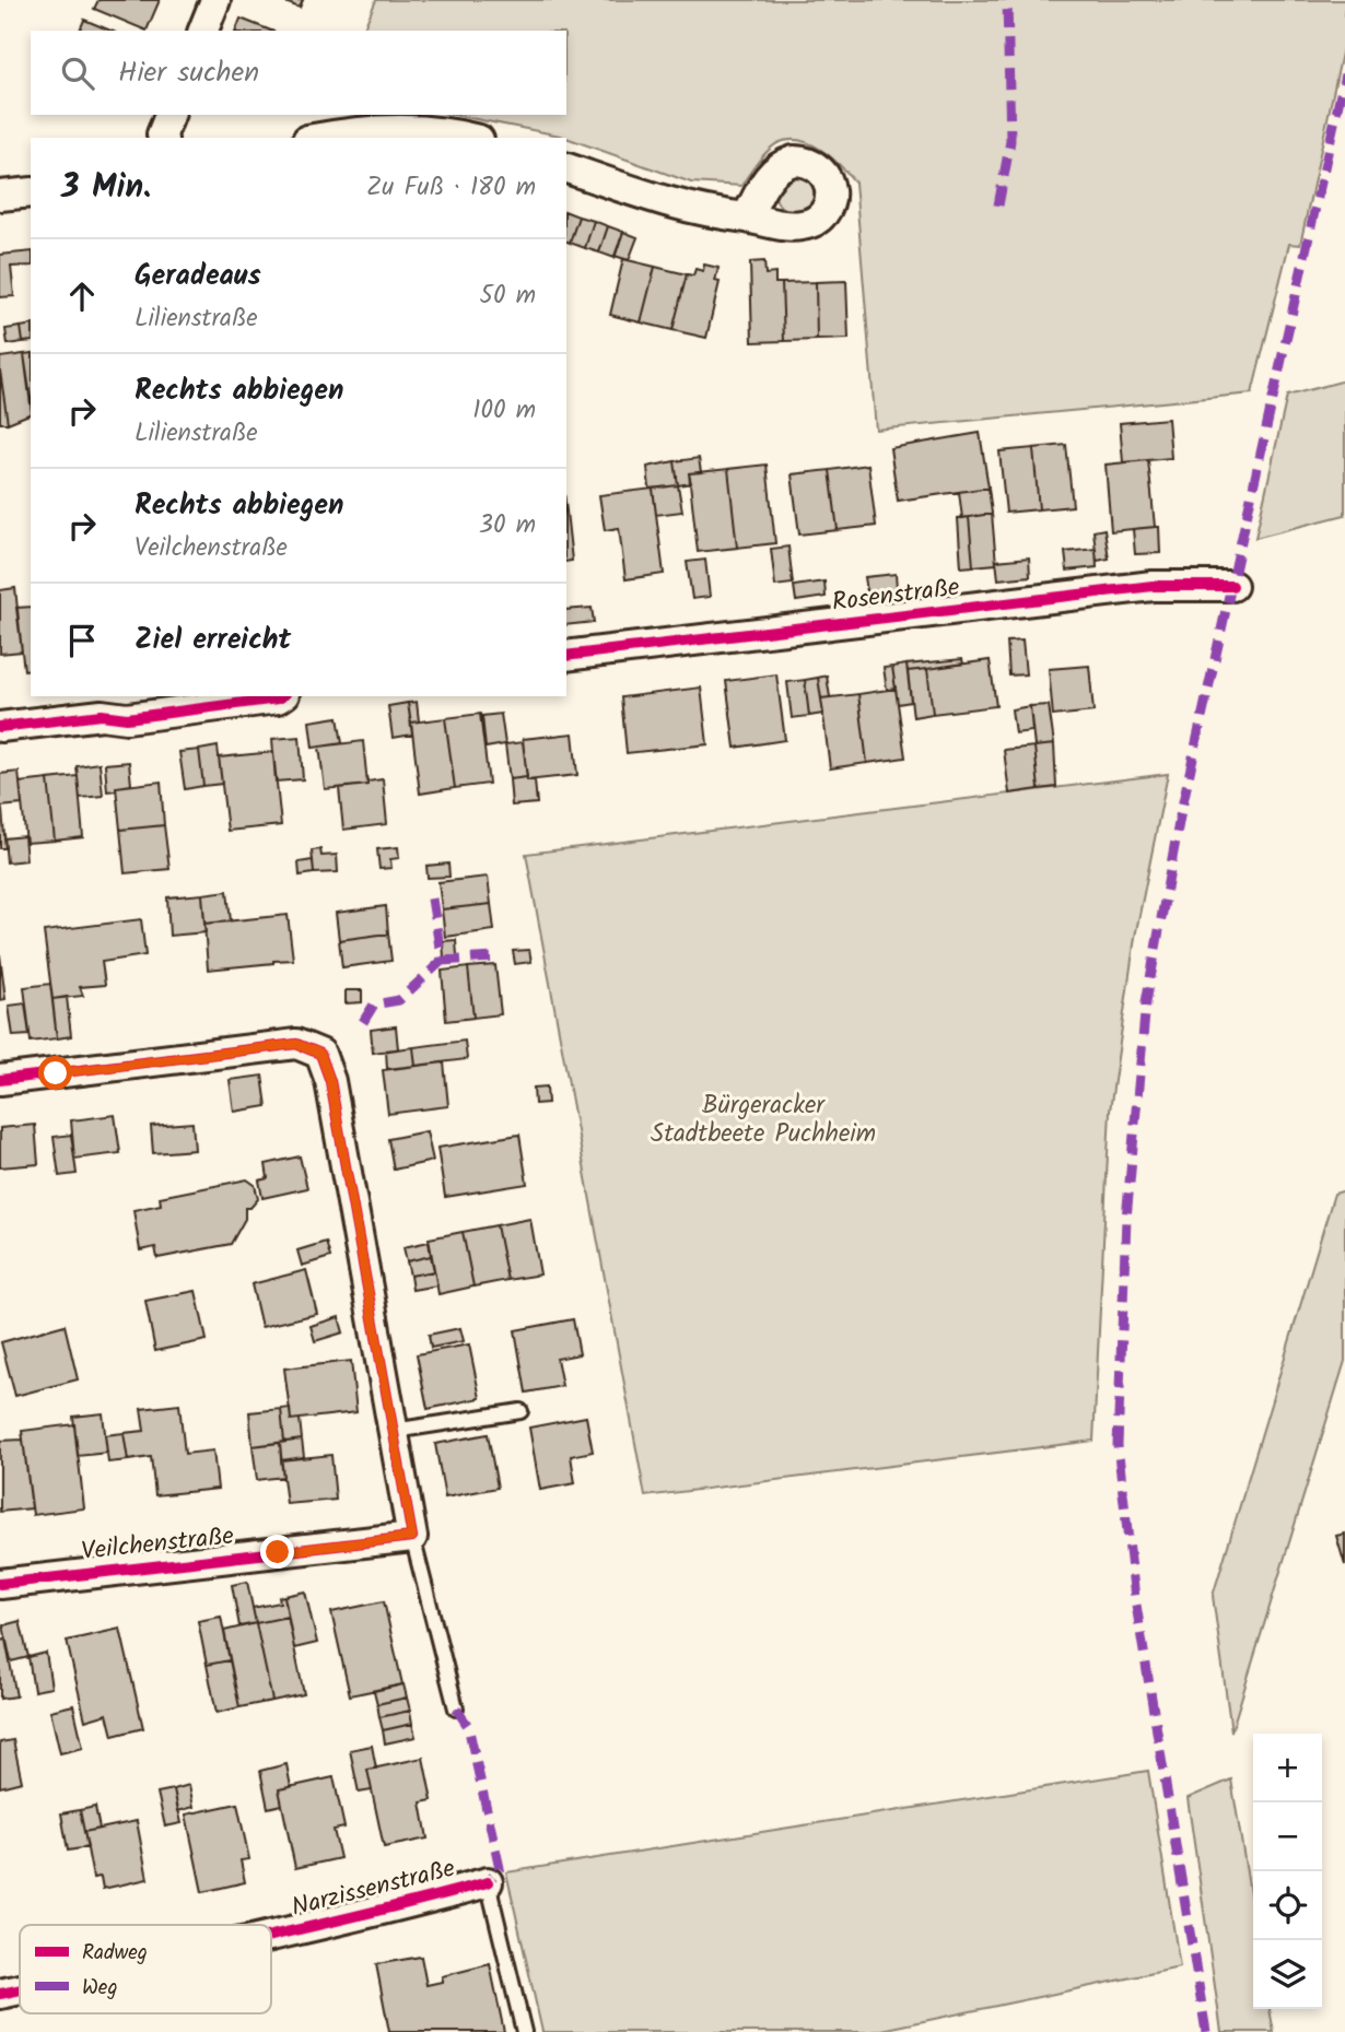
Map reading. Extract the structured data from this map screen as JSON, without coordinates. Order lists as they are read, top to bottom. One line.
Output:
{"streets":{"street":["Rosenstraße","Veilchenstraße","Narzissenstraße"]},"parks":["Bürgeracker Stadtbeete Puchheim"],"legend":["Radweg","Weg"],"page":{"search":"Hier suchen","heading":["3 Min.","Zu Fuß · 180 m"],"list":[["Geradeaus","Lilienstraße","50 m"],["Rechts abbiegen","Lilienstraße","100 m"],["Rechts abbiegen","Veilchenstraße","30 m"],"Ziel erreicht"],"map_buttons":["+","−"]}}
